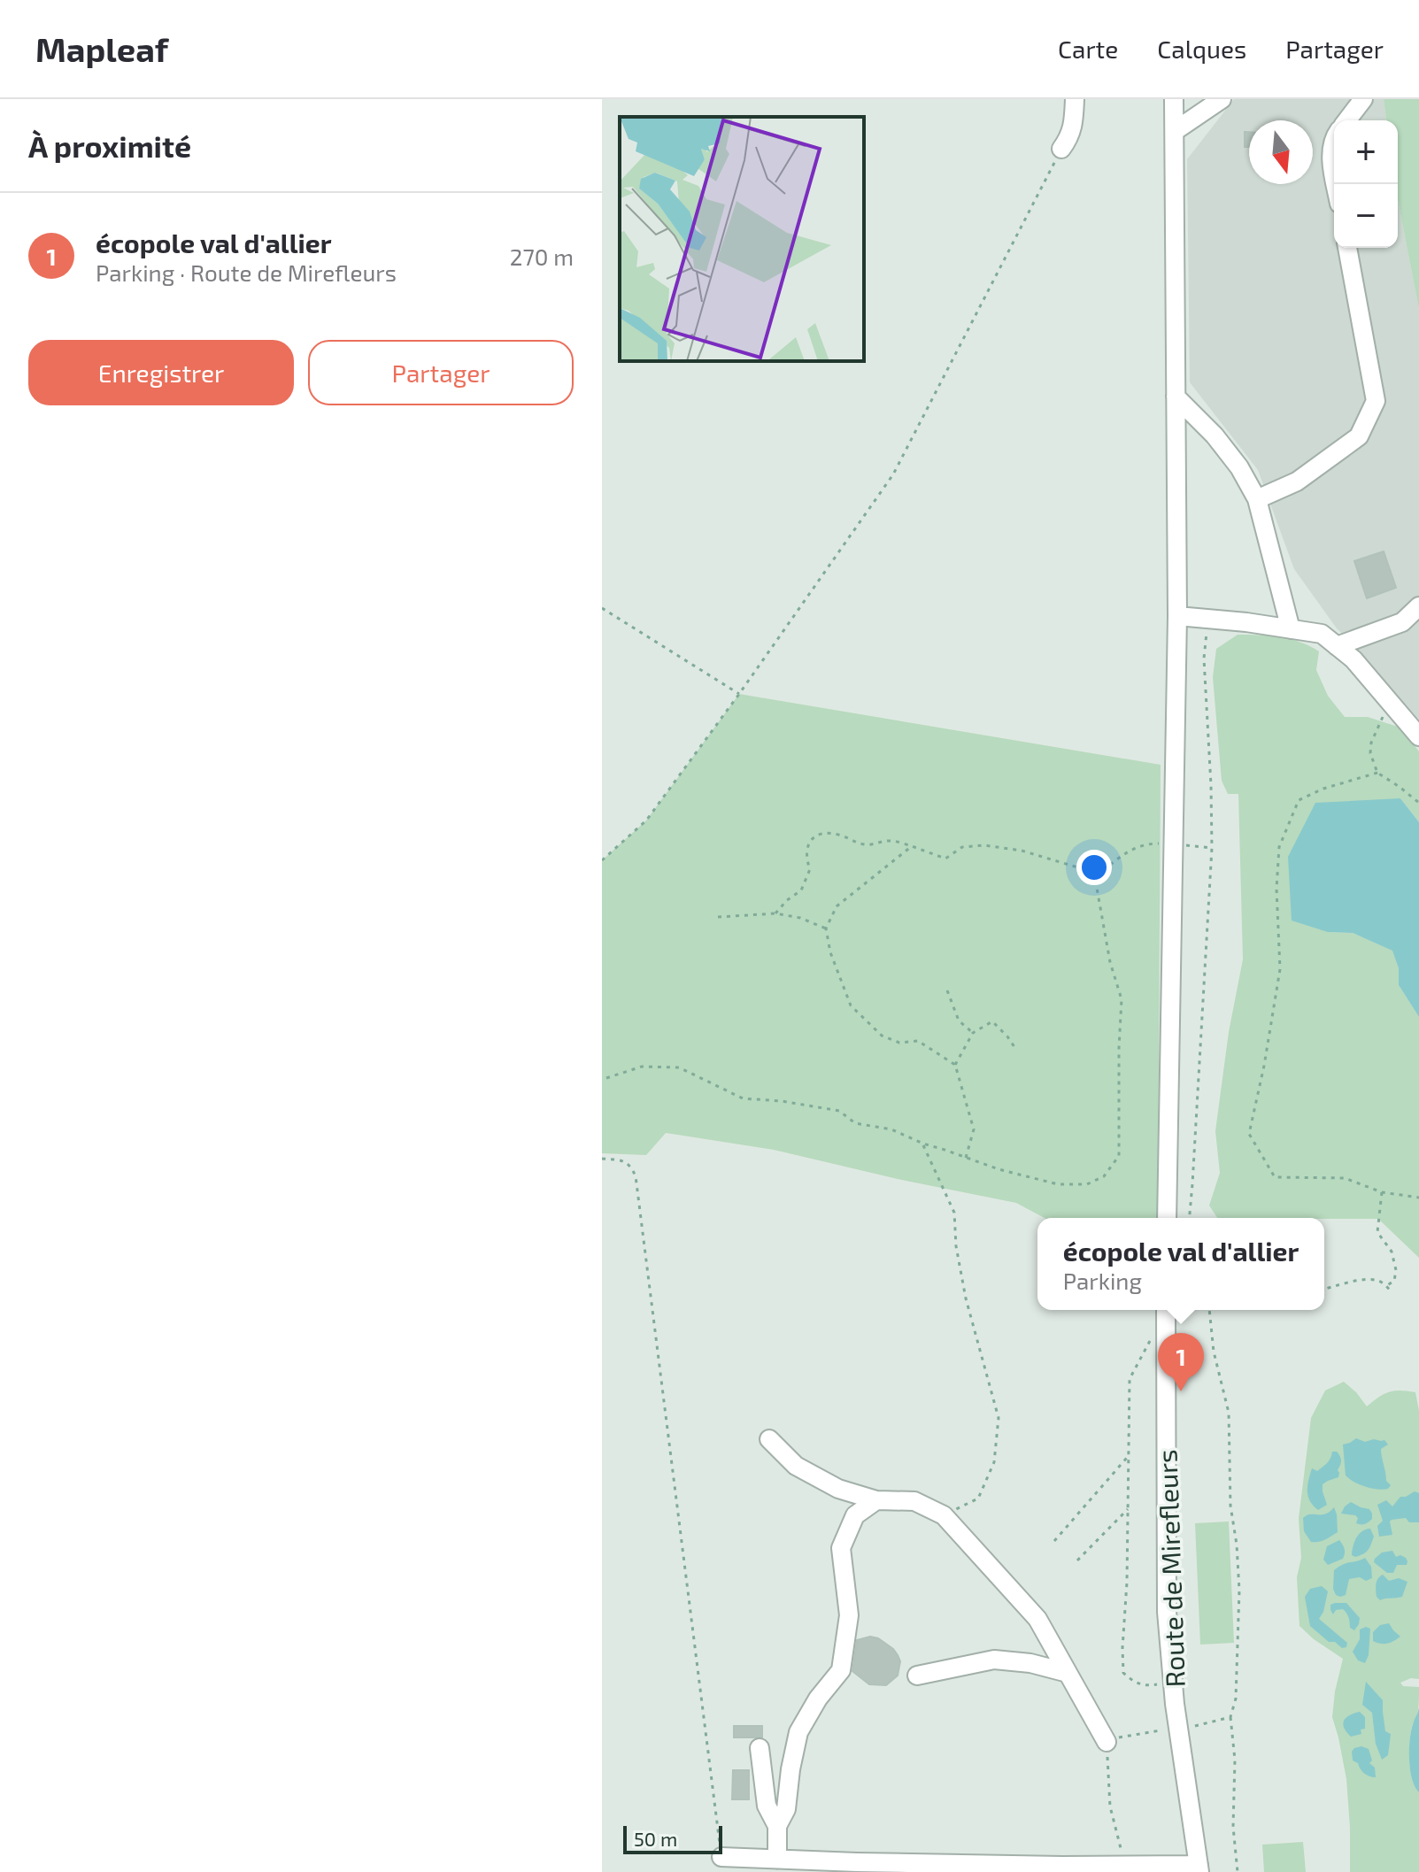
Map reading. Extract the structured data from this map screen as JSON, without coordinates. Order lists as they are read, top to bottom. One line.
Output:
{"streets":{"street":["Route de Mirefleurs"]},"scale_bar":"50 m","north":"bottom","page":{"header":"Mapleaf","nav":["Carte","Calques","Partager"],"heading":"À proximité","map_buttons":["+","−"],"list":[{"mark":"1","name":"écopole val d'allier","note":"Parking · Route de Mirefleurs","value":"270 m"}],"buttons":["Enregistrer","Partager"],"popup":["écopole val d'allier","Parking"],"pins":"1","scale":"50 m"}}
